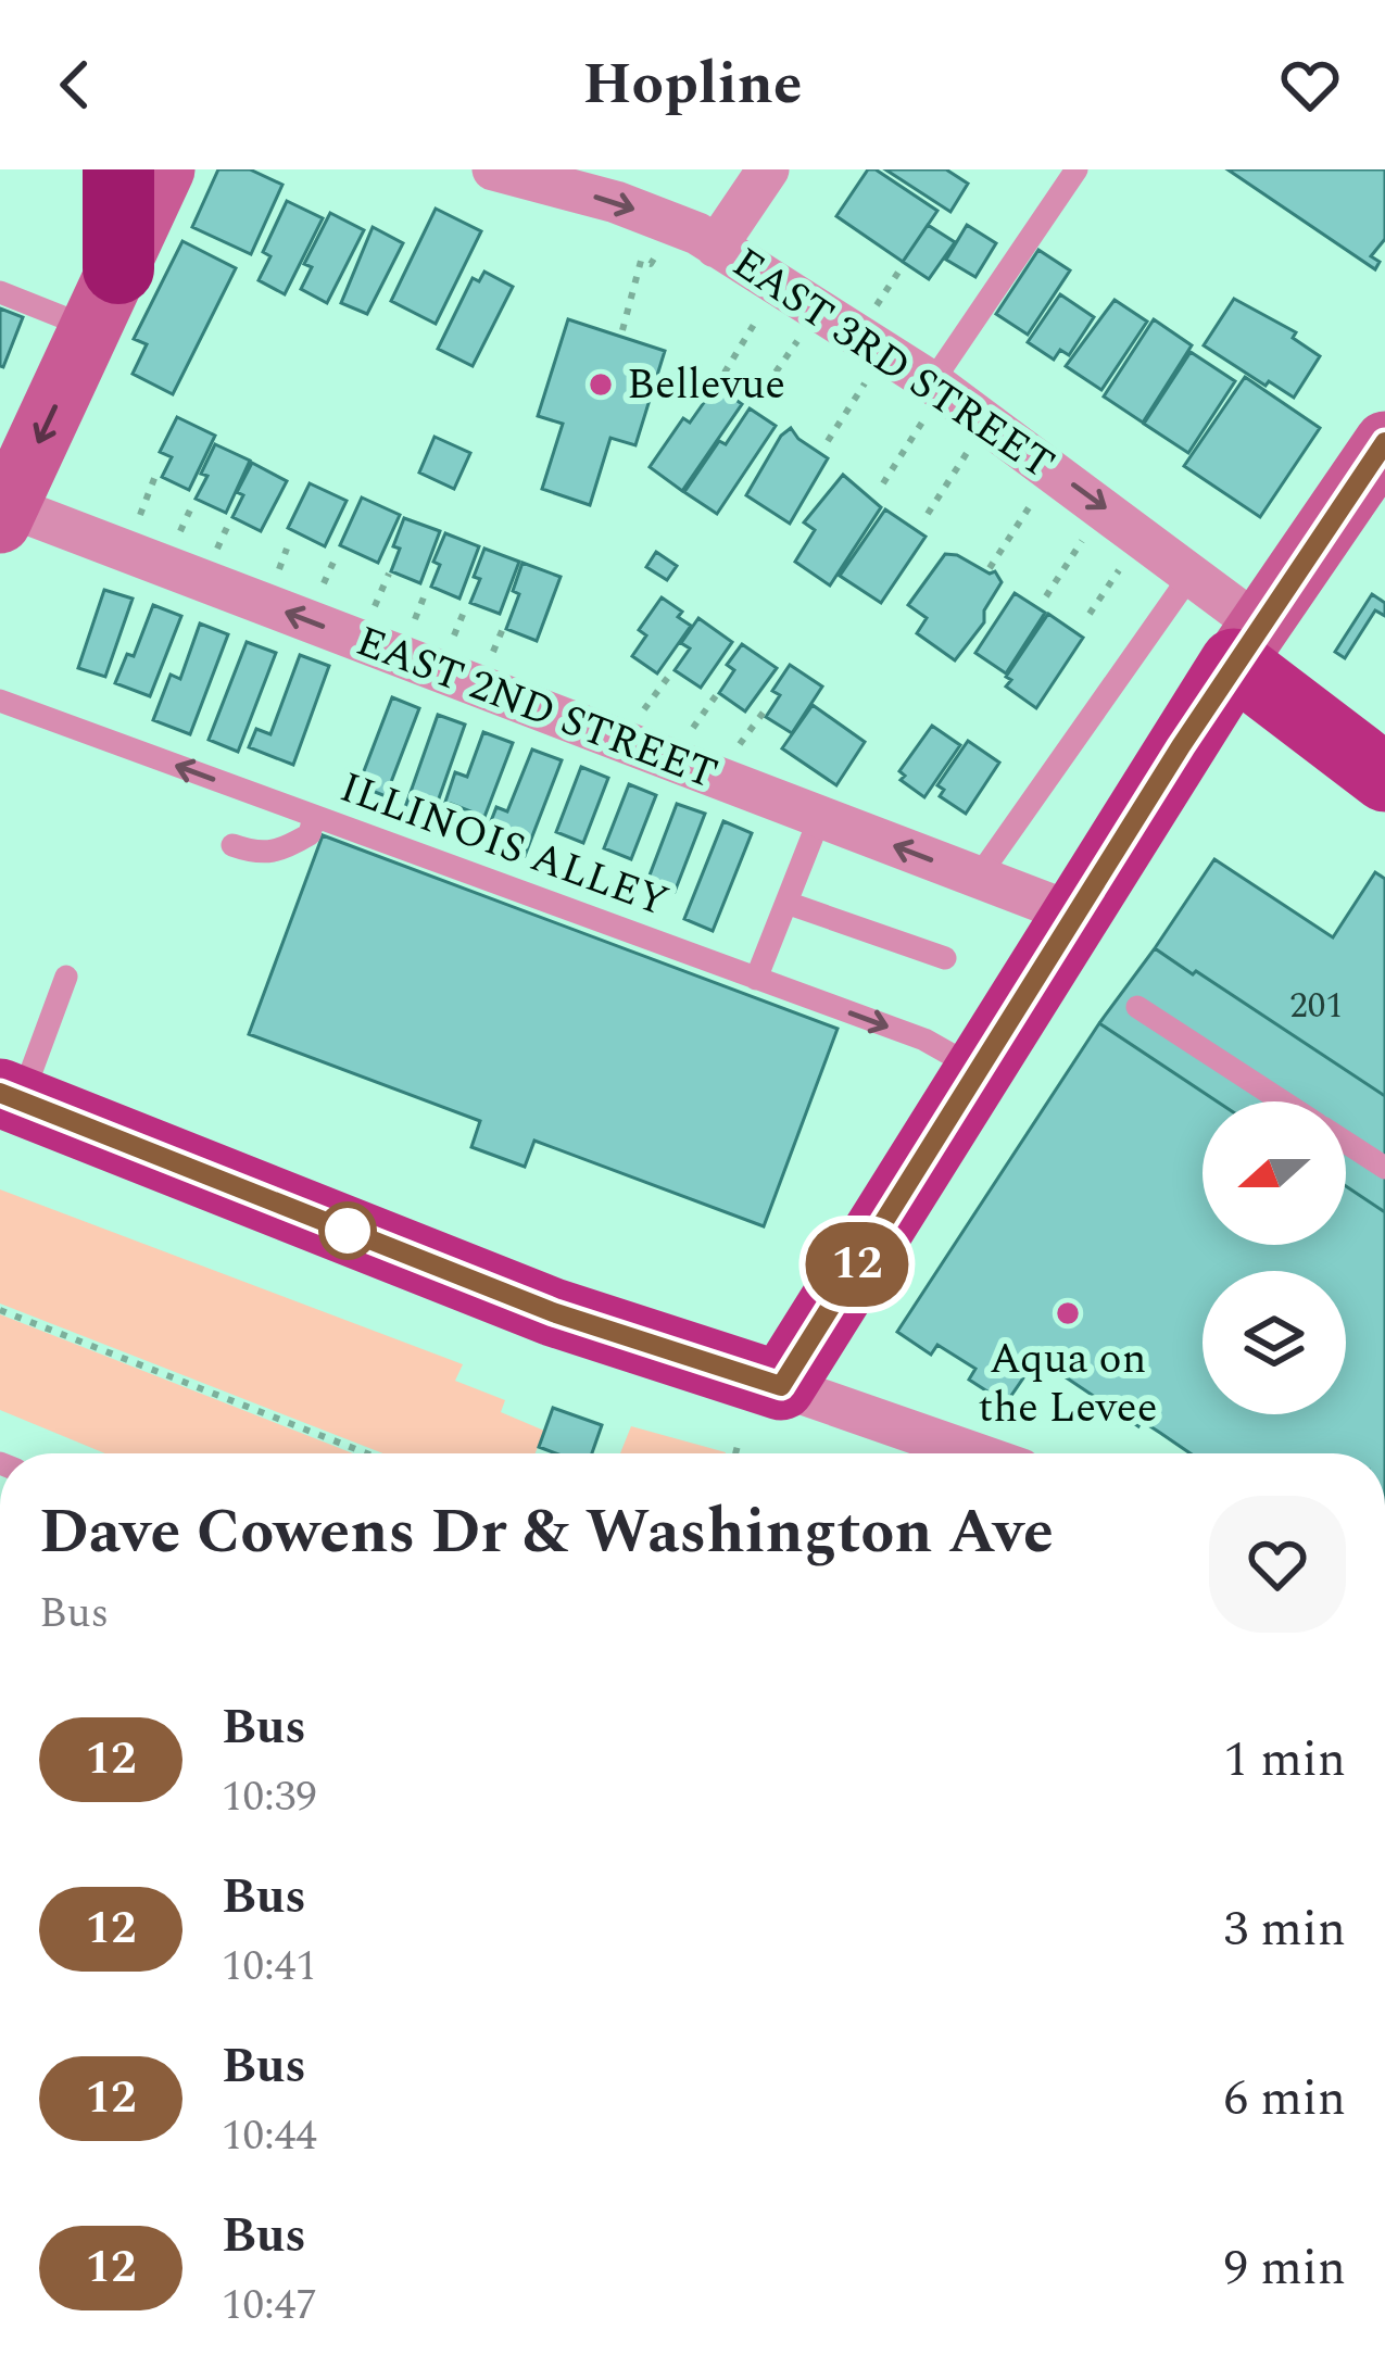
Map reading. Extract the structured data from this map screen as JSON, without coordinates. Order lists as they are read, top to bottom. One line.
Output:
{"streets":{"main road":["EAST 3RD STREET"],"street":["EAST 2ND STREET"],"lane":["ILLINOIS ALLEY"]},"one_way":["EAST 3RD STREET","EAST 2ND STREET"],"places":["Bellevue","Aqua on the Levee"],"lines":["bus line 12"],"house_numbers":["201"],"north":"left","page":{"header":"Hopline","on_map":"12","heading":["Dave Cowens Dr & Washington Ave","Bus"],"list":[{"mark":"12","name":"Bus","note":"10:39","value":"1 min"},{"mark":"12","name":"Bus","note":"10:41","value":"3 min"},{"mark":"12","name":"Bus","note":"10:44","value":"6 min"},{"mark":"12","name":"Bus","note":"10:47","value":"9 min"}]}}
